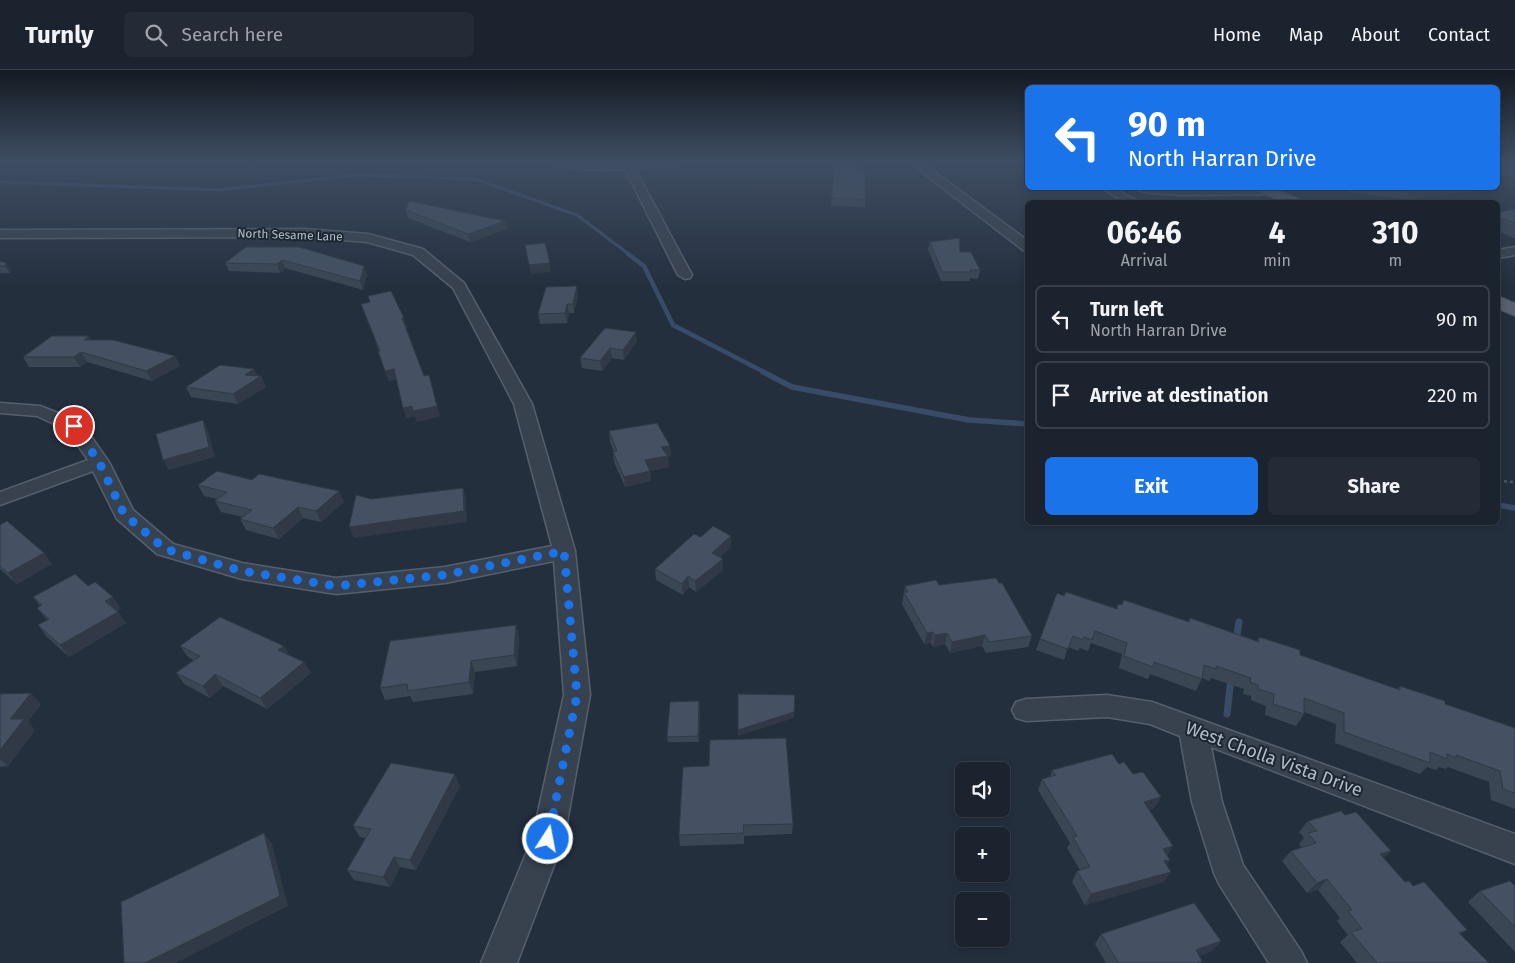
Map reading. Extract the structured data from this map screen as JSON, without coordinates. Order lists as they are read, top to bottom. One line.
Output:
{"streets":{"street":["North Sesame Lane","West Cholla Vista Drive"]},"page":{"header":"Turnly","search":"Search here","nav":["Home","Map","About","Contact"],"turn":["90 m","North Harran Drive"],"eta":["06:46","Arrival","4","min","310","m"],"list":[{"name":"Turn left","note":"North Harran Drive","value":"90 m"},{"name":"Arrive at destination","value":"220 m"}],"buttons":["Exit","Share"],"map_buttons":["+","−"]}}
